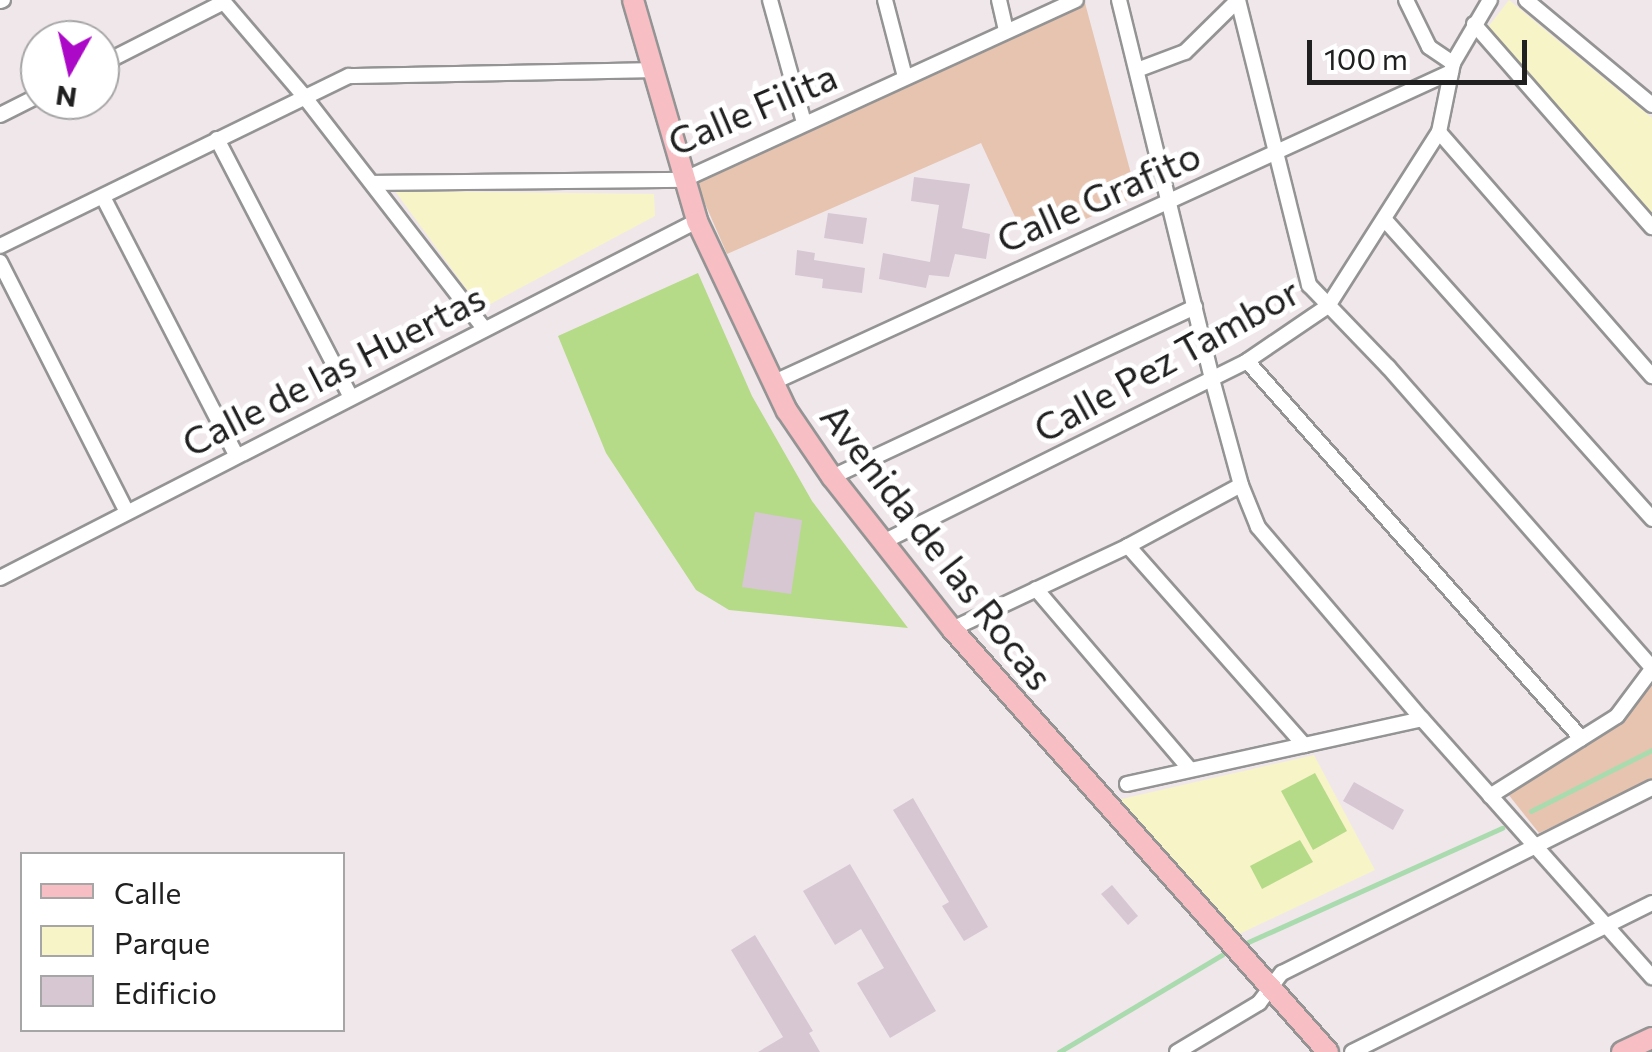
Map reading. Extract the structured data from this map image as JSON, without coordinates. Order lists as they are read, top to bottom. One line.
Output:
{"streets":{"street":["Calle Filita","Calle Grafito","Calle Pez Tambor","Calle de las Huertas","Avenida de las Rocas"]},"crossings":[["Calle Filita","Avenida de las Rocas"],["Calle Grafito","Calle Pez Tambor"],["Calle Grafito","Avenida de las Rocas"],["Calle Pez Tambor","Avenida de las Rocas"],["Calle de las Huertas","Avenida de las Rocas"]],"legend":["Calle","Parque","Edificio"],"scale_bar":"100 m","north":"bottom"}
